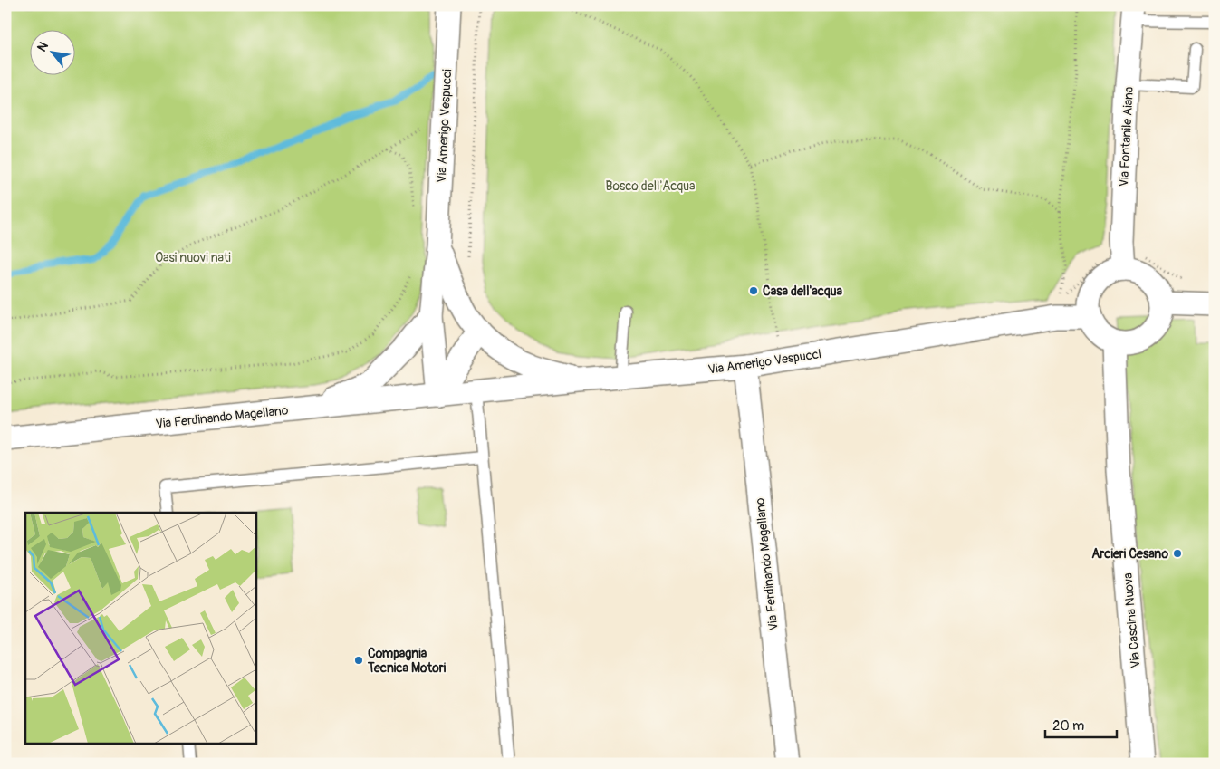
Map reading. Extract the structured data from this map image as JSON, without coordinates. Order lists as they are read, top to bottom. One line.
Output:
{"streets":{"street":["Via Amerigo Vespucci","Via Fontanile Aiana","Via Ferdinando Magellano","Via Cascina Nuova"]},"crossings":[["Via Amerigo Vespucci","Via Fontanile Aiana"],["Via Amerigo Vespucci","Via Ferdinando Magellano"],["Via Amerigo Vespucci","Via Cascina Nuova"],["Via Fontanile Aiana","Via Cascina Nuova"]],"parks":["Bosco dell'Acqua","Oasi nuovi nati"],"places":["Casa dell'acqua","Arcieri Cesano","Compagnia Tecnica Motori"],"scale_bar":"20 m","north":"top left"}
